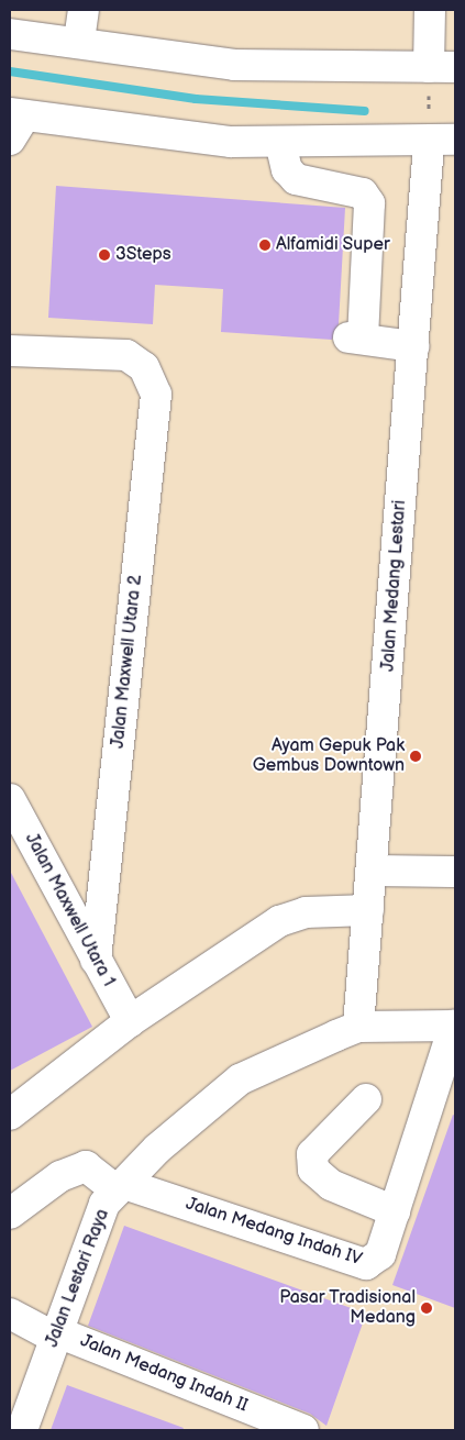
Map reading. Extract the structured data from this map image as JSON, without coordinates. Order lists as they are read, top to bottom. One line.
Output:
{"streets":{"street":["Jalan Medang Lestari","Jalan Maxwell Utara 2","Jalan Maxwell Utara 1","Jalan Medang Indah IV","Jalan Lestari Raya","Jalan Medang Indah II"]},"crossings":[["Jalan Medang Lestari","Jalan Lestari Raya"],["Jalan Maxwell Utara 2","Jalan Maxwell Utara 1"],["Jalan Medang Indah IV","Jalan Lestari Raya"],["Jalan Lestari Raya","Jalan Medang Indah II"]],"places":["Alfamidi Super","3Steps","Ayam Gepuk Pak Gembus Downtown","Pasar Tradisional Medang"]}
